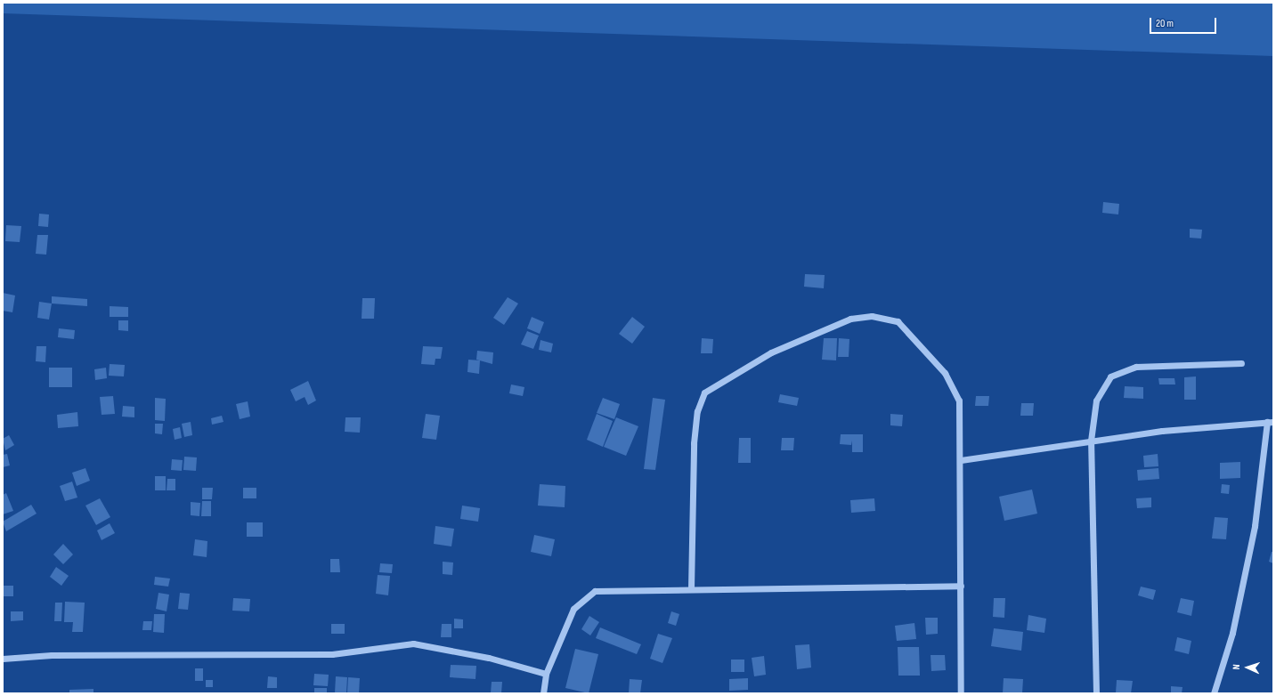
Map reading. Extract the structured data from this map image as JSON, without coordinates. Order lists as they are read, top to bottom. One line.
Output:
{"scale_bar":"20 m","north":"left"}
